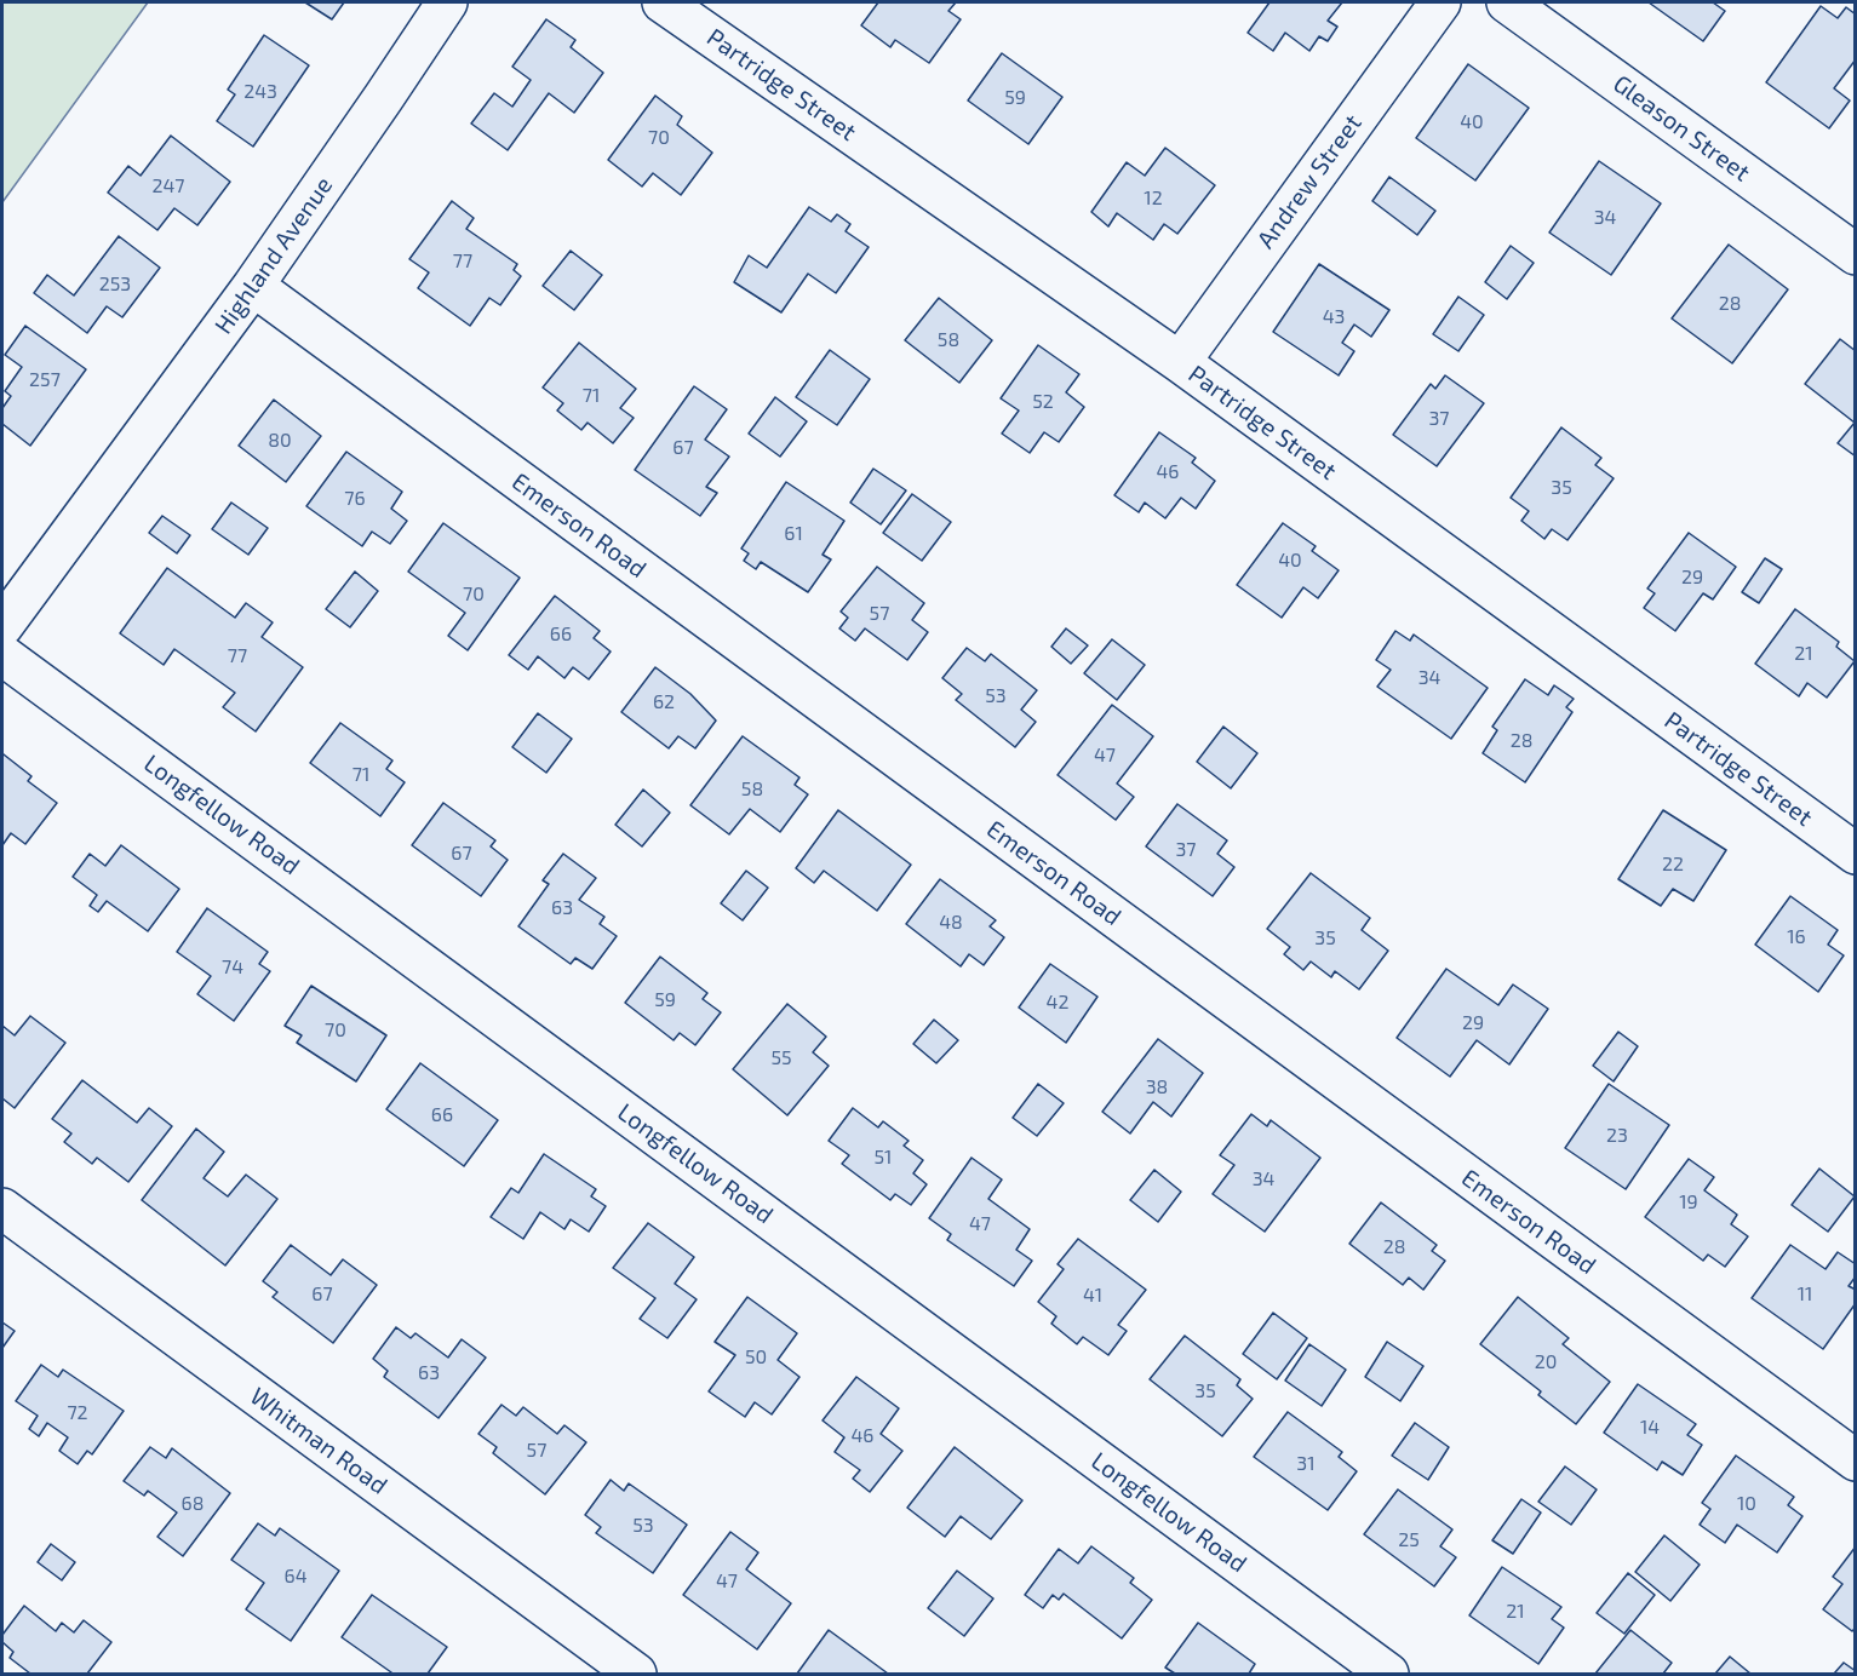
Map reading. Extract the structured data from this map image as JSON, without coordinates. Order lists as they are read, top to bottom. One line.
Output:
{"streets":{"street":["Partridge Street","Gleason Street","Andrew Street","Highland Avenue","Emerson Road","Longfellow Road","Whitman Road"]},"crossings":[["Partridge Street","Andrew Street"],["Highland Avenue","Emerson Road"]],"house_numbers":["243","59","40","70","247","12","34","77","253","28","43","58","257","71","52","37","80","67","46","35","76","61","40","29","70","57","66","21","77","34","53","62","28","47","71","58","37","67","22","63","48","16","35","74","59","42","29","70","55","38","66","23","51","34","19","47","28","67","11","41","50","20","63","35","72","14","46","57","31","68","10","53","25","64","47","21"]}
